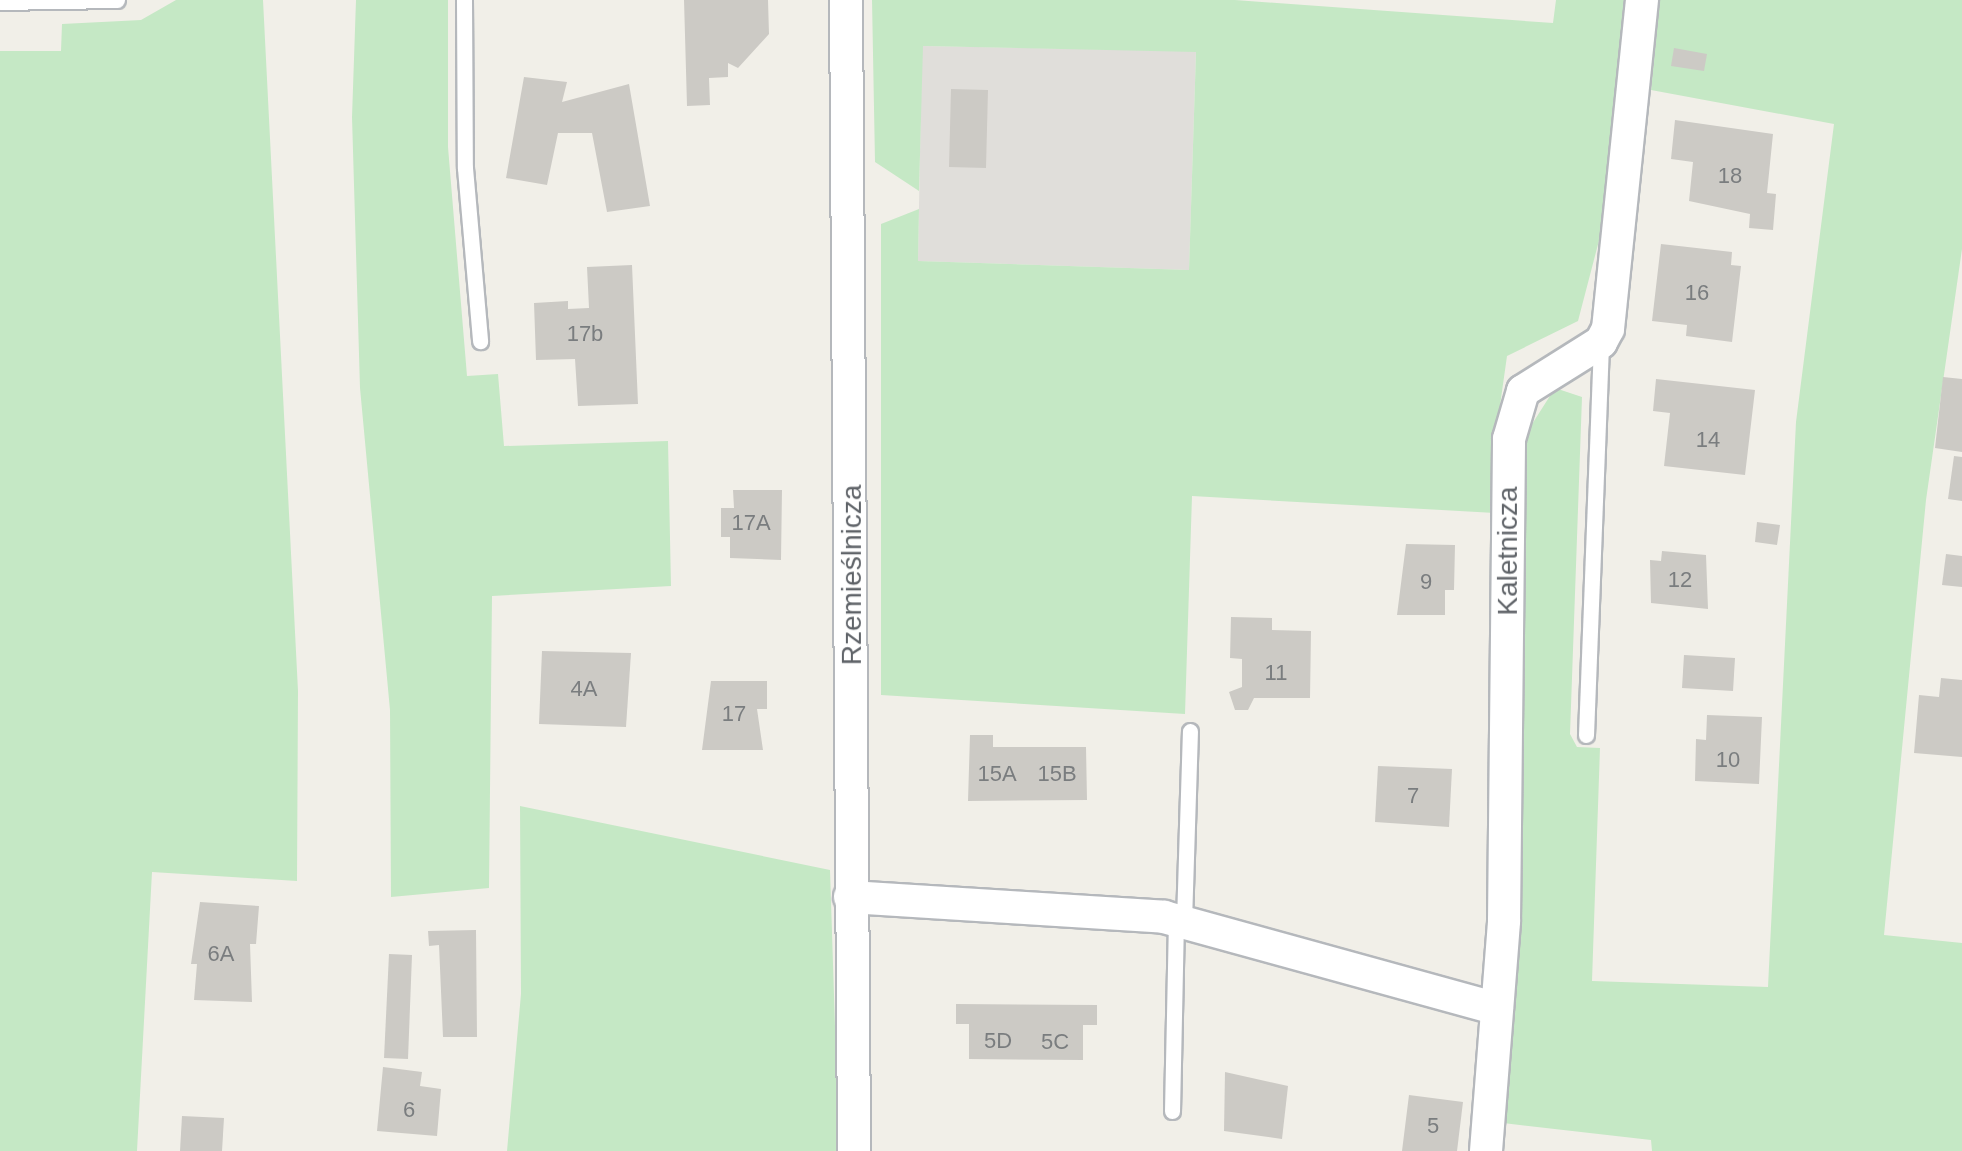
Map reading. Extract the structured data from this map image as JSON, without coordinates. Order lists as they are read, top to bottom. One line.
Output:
{"streets":{"street":["Kaletnicza","Rzemieślnicza"]},"house_numbers":["18","16","17b","14","17A","12","9","11","4A","17","10","15A","15B","7","6A","5D","5C","6","5"]}
